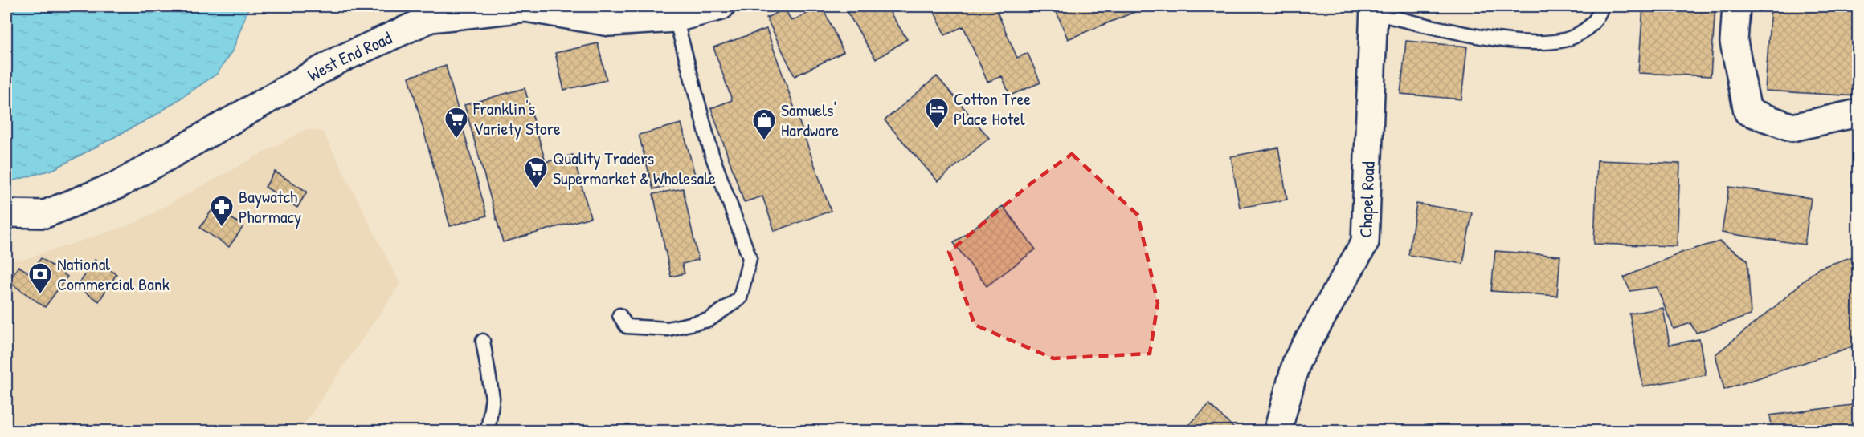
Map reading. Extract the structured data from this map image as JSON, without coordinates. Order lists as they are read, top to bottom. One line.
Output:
{"streets":{"main road":["West End Road","Chapel Road"]},"places":{"hotel":["Cotton Tree Place Hotel"],"supermarket":["Franklin's Variety Store","Quality Traders Supermarket & Wholesale"],"shop":["Samuels' Hardware"],"pharmacy":["Baywatch Pharmacy"],"bank":["National Commercial Bank"]}}
